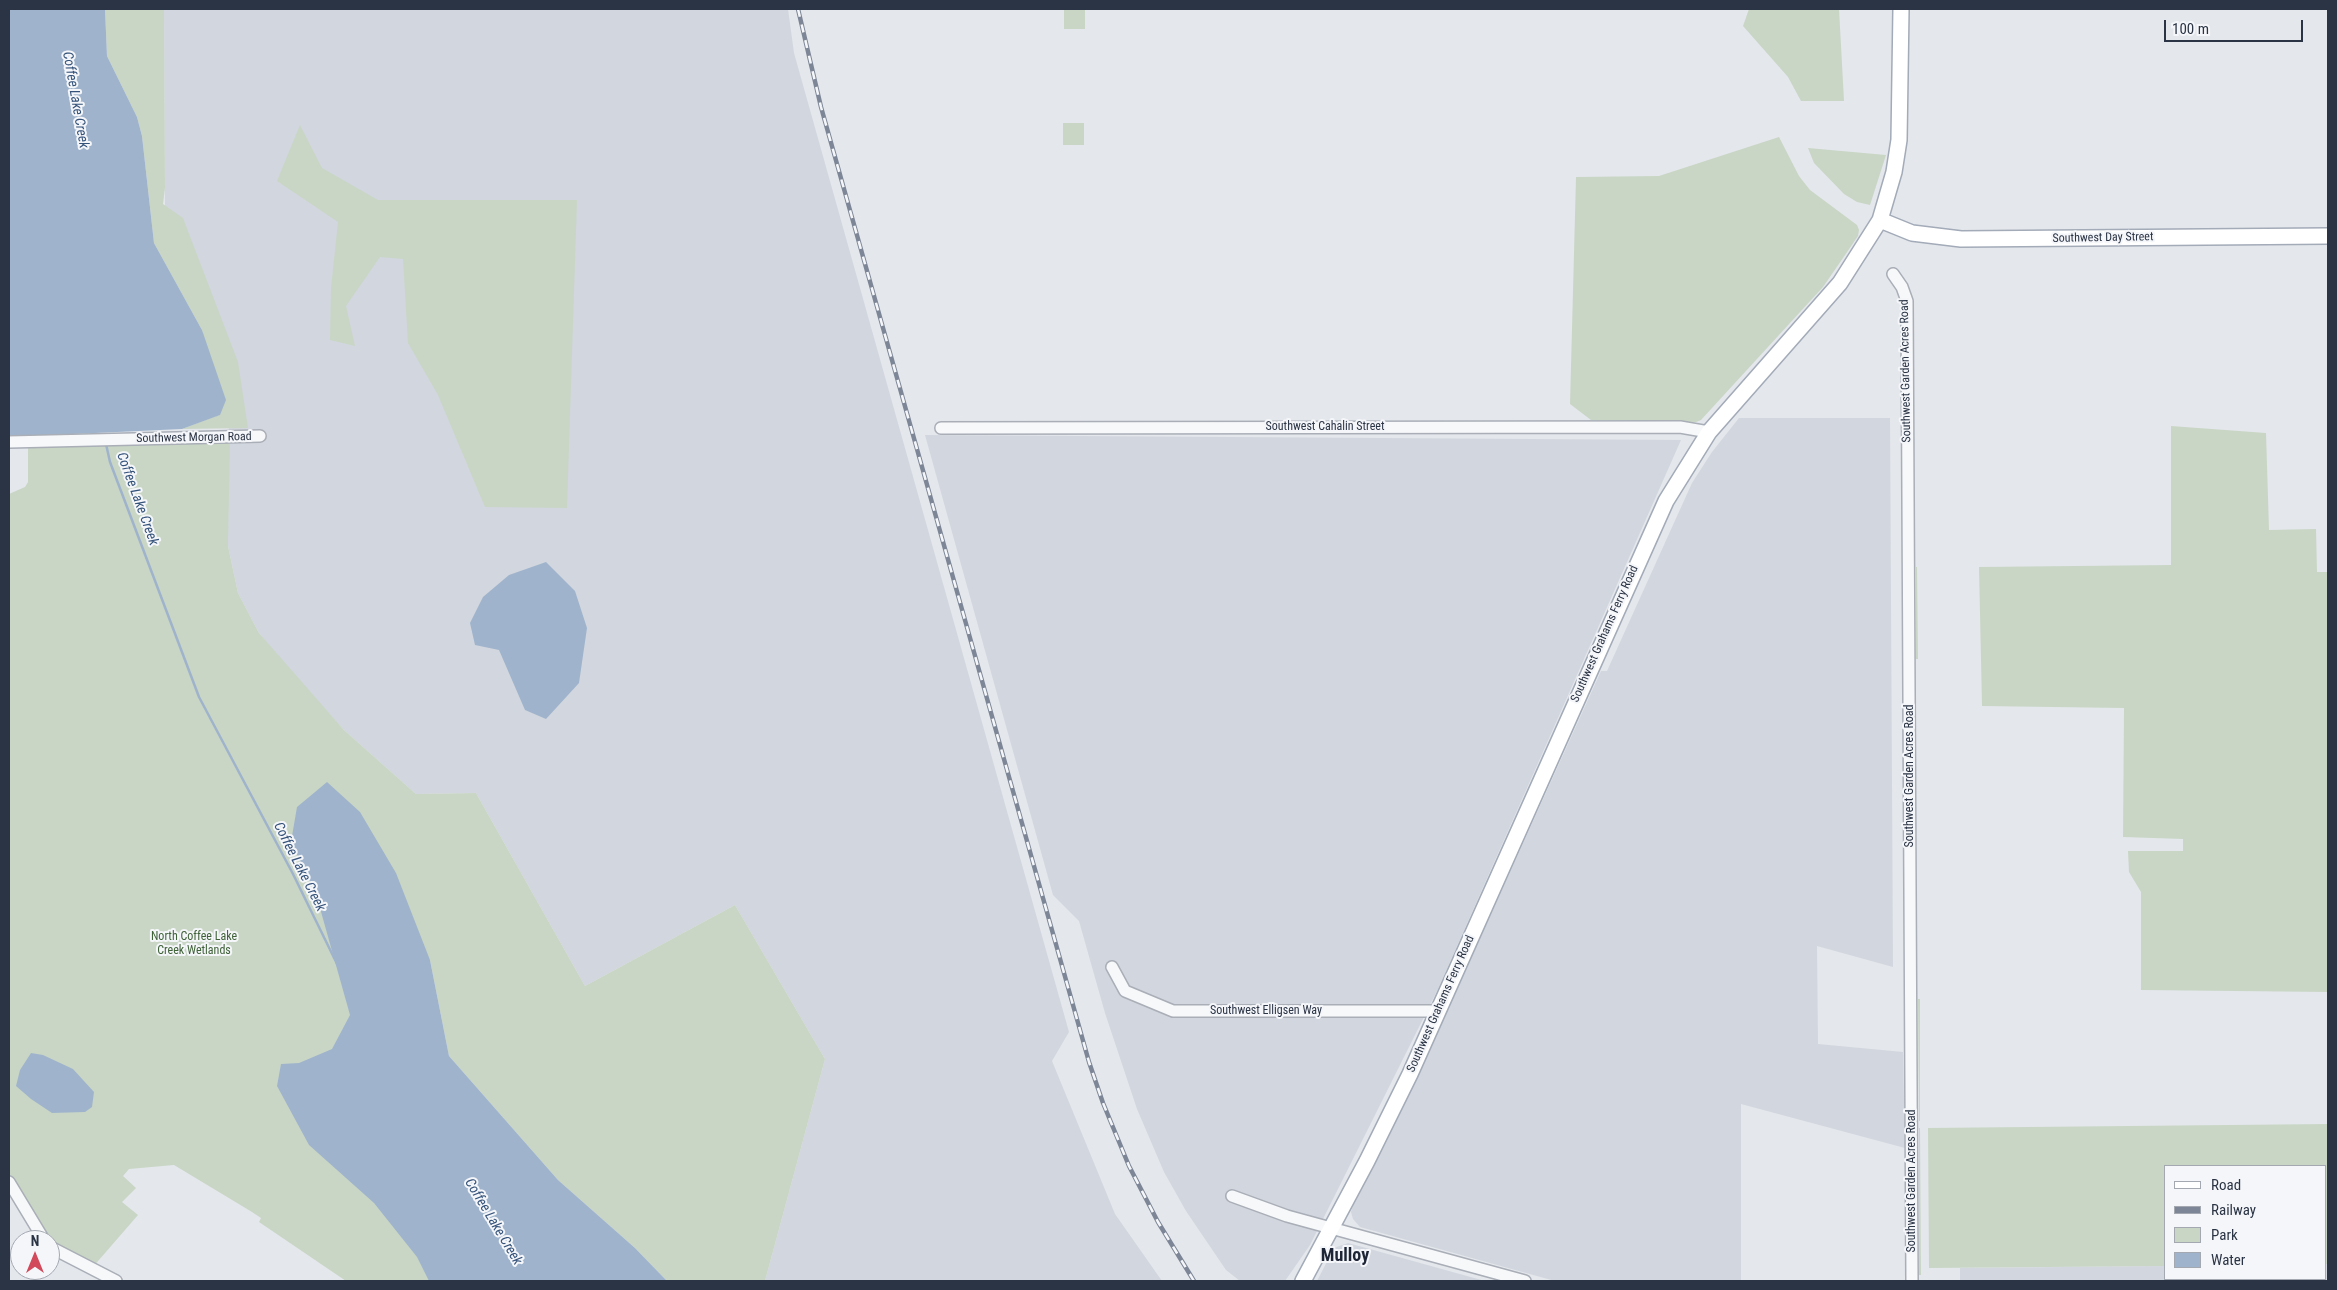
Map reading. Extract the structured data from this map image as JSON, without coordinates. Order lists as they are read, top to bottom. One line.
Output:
{"streets":{"main road":["Southwest Day Street","Southwest Grahams Ferry Road"],"street":["Southwest Garden Acres Road","Southwest Cahalin Street","Southwest Morgan Road","Southwest Elligsen Way"]},"crossings":[["Southwest Day Street","Southwest Grahams Ferry Road"],["Southwest Cahalin Street","Southwest Grahams Ferry Road"],["Southwest Grahams Ferry Road","Southwest Elligsen Way"]],"districts":["Mulloy"],"water":["Coffee Lake Creek"],"parks":["North Coffee Lake Creek Wetlands"],"legend":["Road","Railway","Park","Water"],"scale_bar":"100 m","north":"top"}
